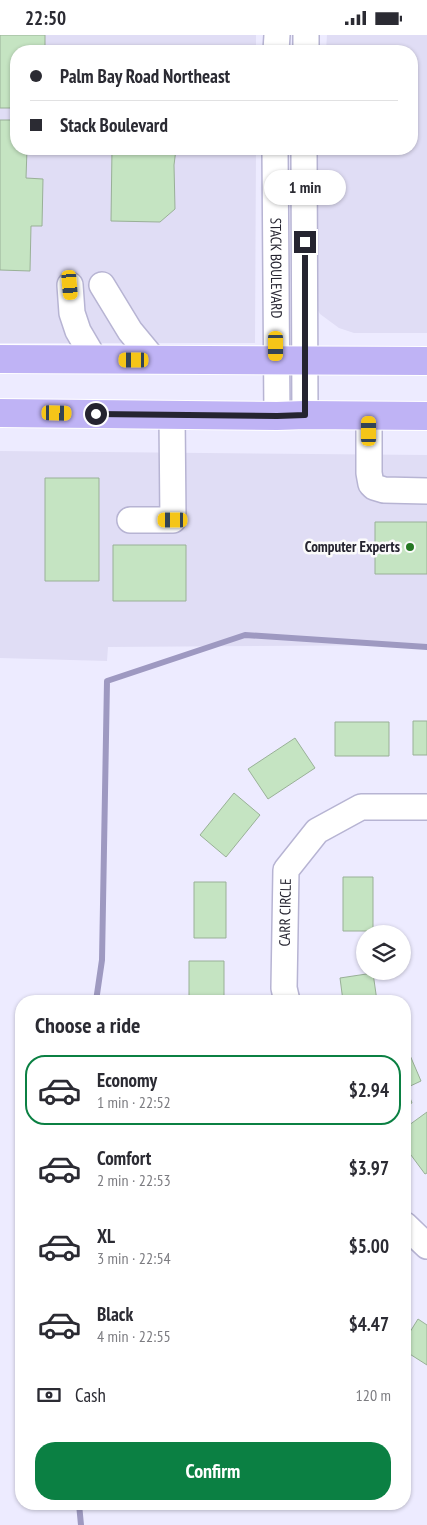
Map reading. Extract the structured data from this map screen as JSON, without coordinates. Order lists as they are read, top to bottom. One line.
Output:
{"streets":{"street":["STACK BOULEVARD","CARR CIRCLE"]},"places":["Computer Experts"],"page":{"status":"22:50","banner":["Palm Bay Road Northeast","Stack Boulevard"],"bubble":"1 min","heading":"Choose a ride","list":[{"name":"Economy","note":"1 min · 22:52","value":"$2.94"},{"name":"Comfort","note":"2 min · 22:53","value":"$3.97"},{"name":"XL","note":"3 min · 22:54","value":"$5.00"},{"name":"Black","note":"4 min · 22:55","value":"$4.47"}],"pay":["Cash","120 m"],"buttons":"Confirm"}}
